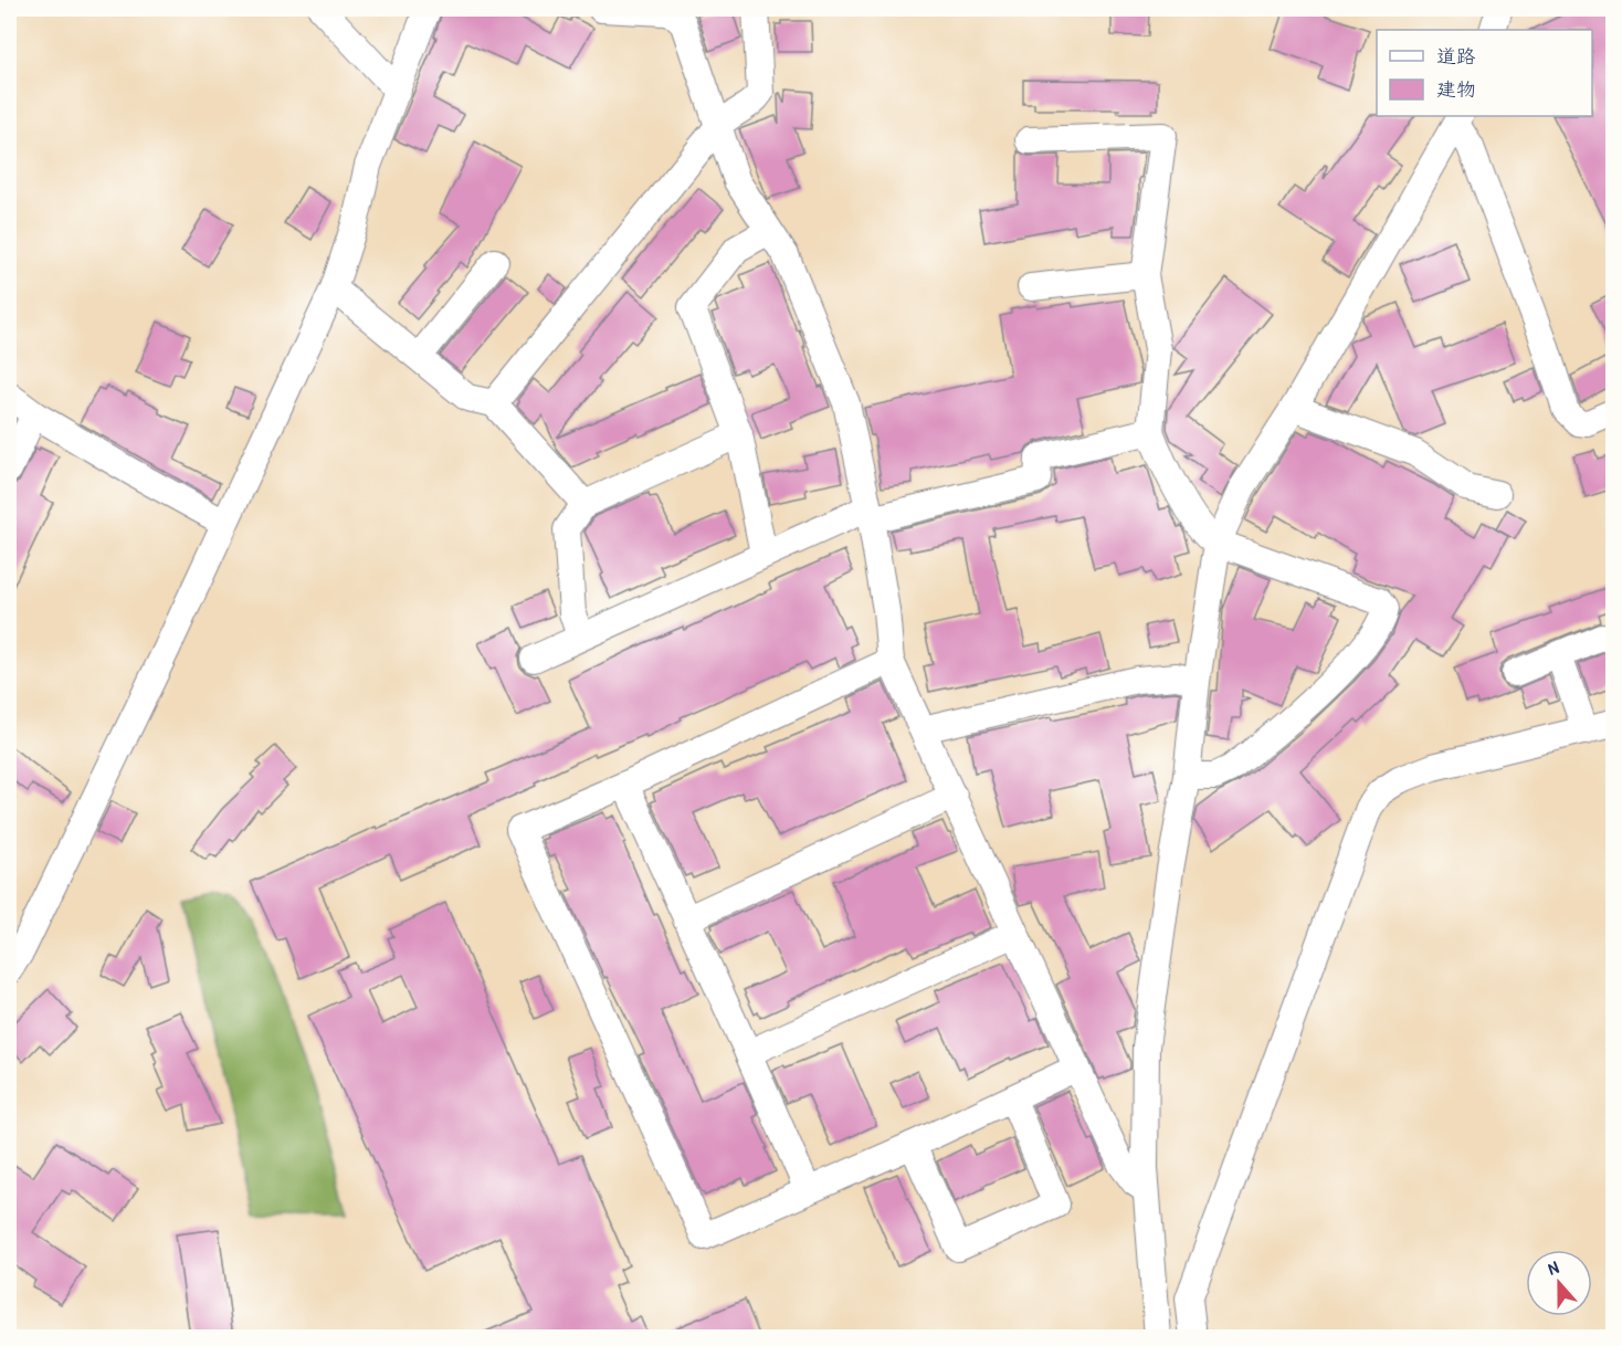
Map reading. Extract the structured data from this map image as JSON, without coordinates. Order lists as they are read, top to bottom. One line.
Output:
{"legend":["道路","建物"],"north":"top"}
